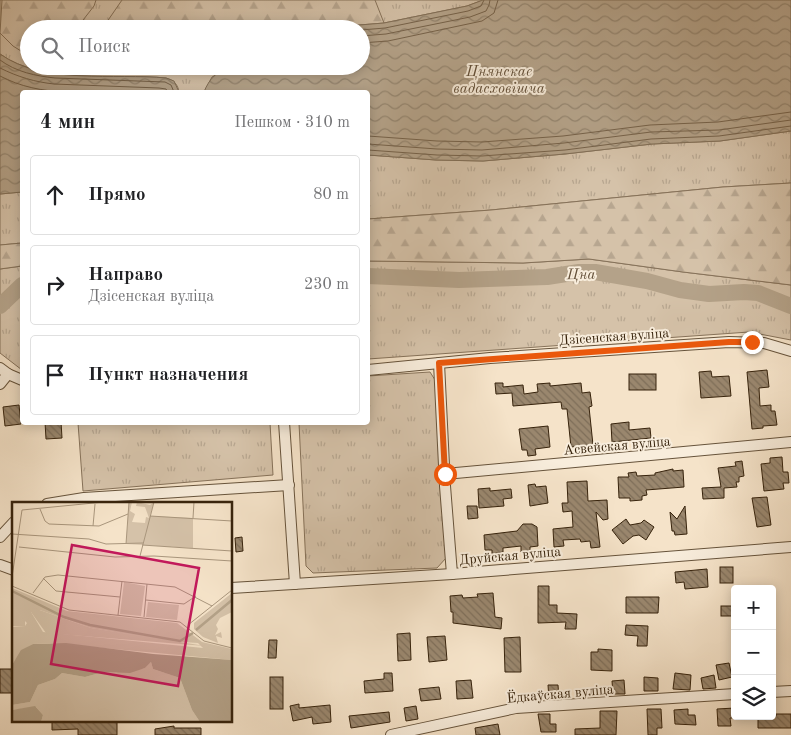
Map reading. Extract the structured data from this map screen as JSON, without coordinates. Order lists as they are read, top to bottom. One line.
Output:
{"streets":{"street":["Дзісенская вуліца","Асвейская вуліца","Друйская вуліца","Ёдкаўская вуліца"]},"water":["Цнянскае вадасховішча","Цна"],"page":{"search":"Поиск","heading":["4 мин","Пешком · 310 m"],"list":[["Прямо","80 m"],["Направо","Дзісенская вуліца","230 m"],"Пункт назначения"],"map_buttons":["+","−"]}}
